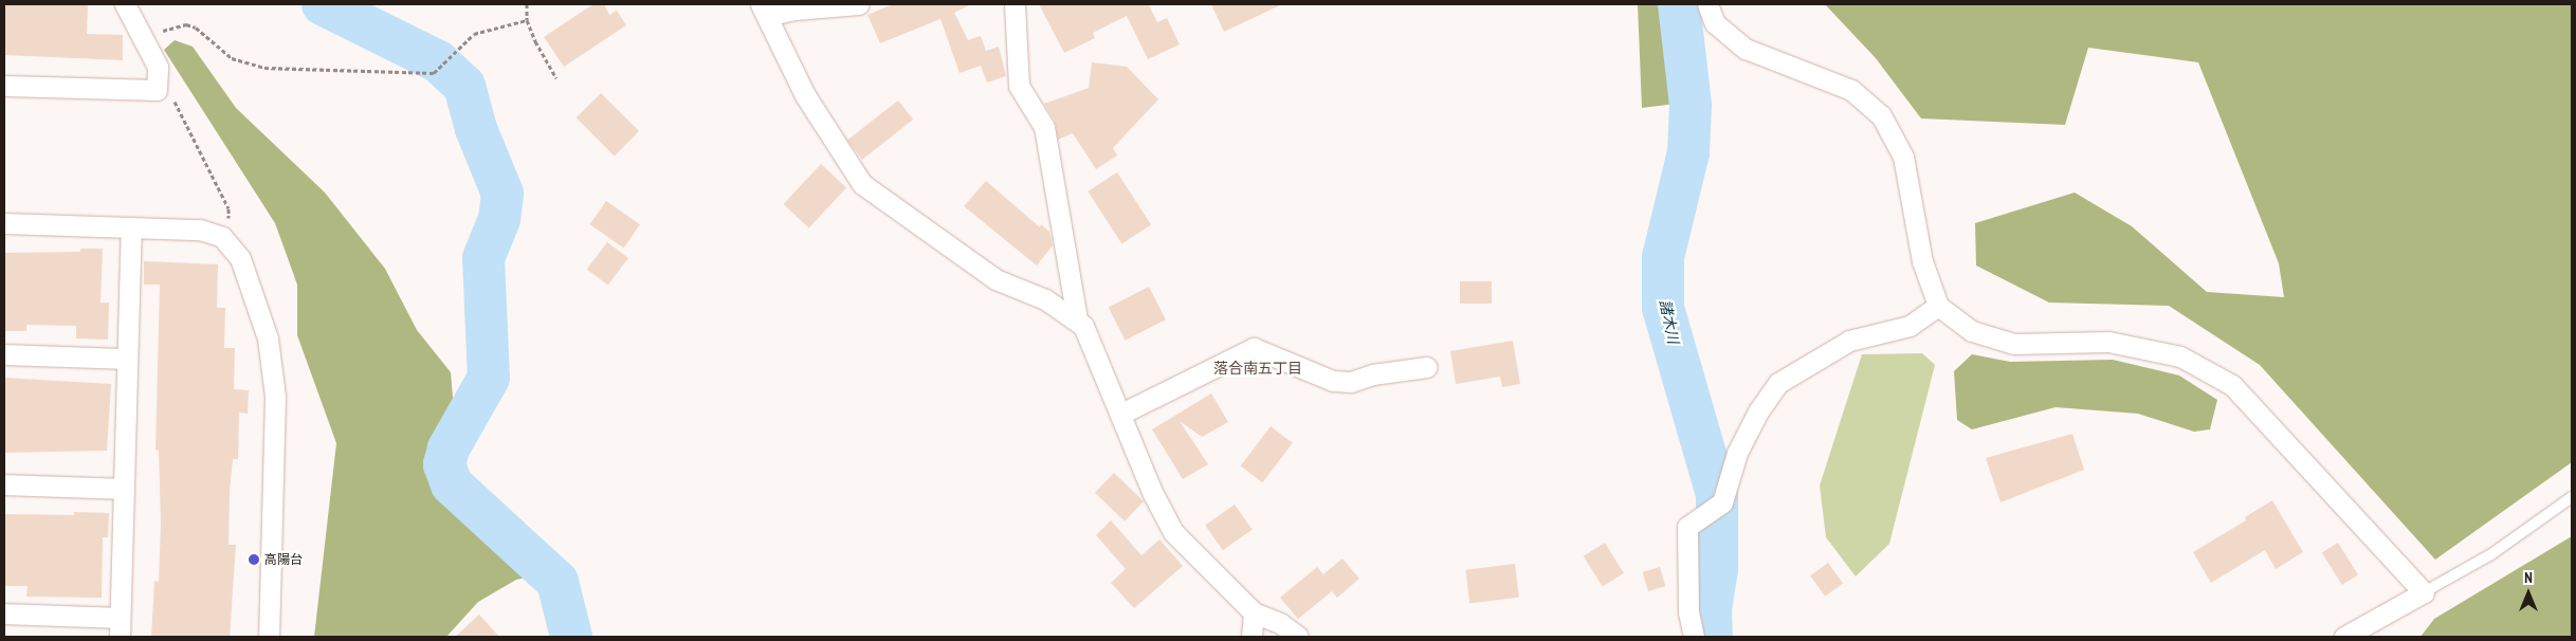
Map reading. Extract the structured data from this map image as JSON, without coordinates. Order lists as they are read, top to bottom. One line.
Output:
{"districts":["落合南五丁目"],"water":["諸木川"],"places":["高陽台"],"north":"top"}
